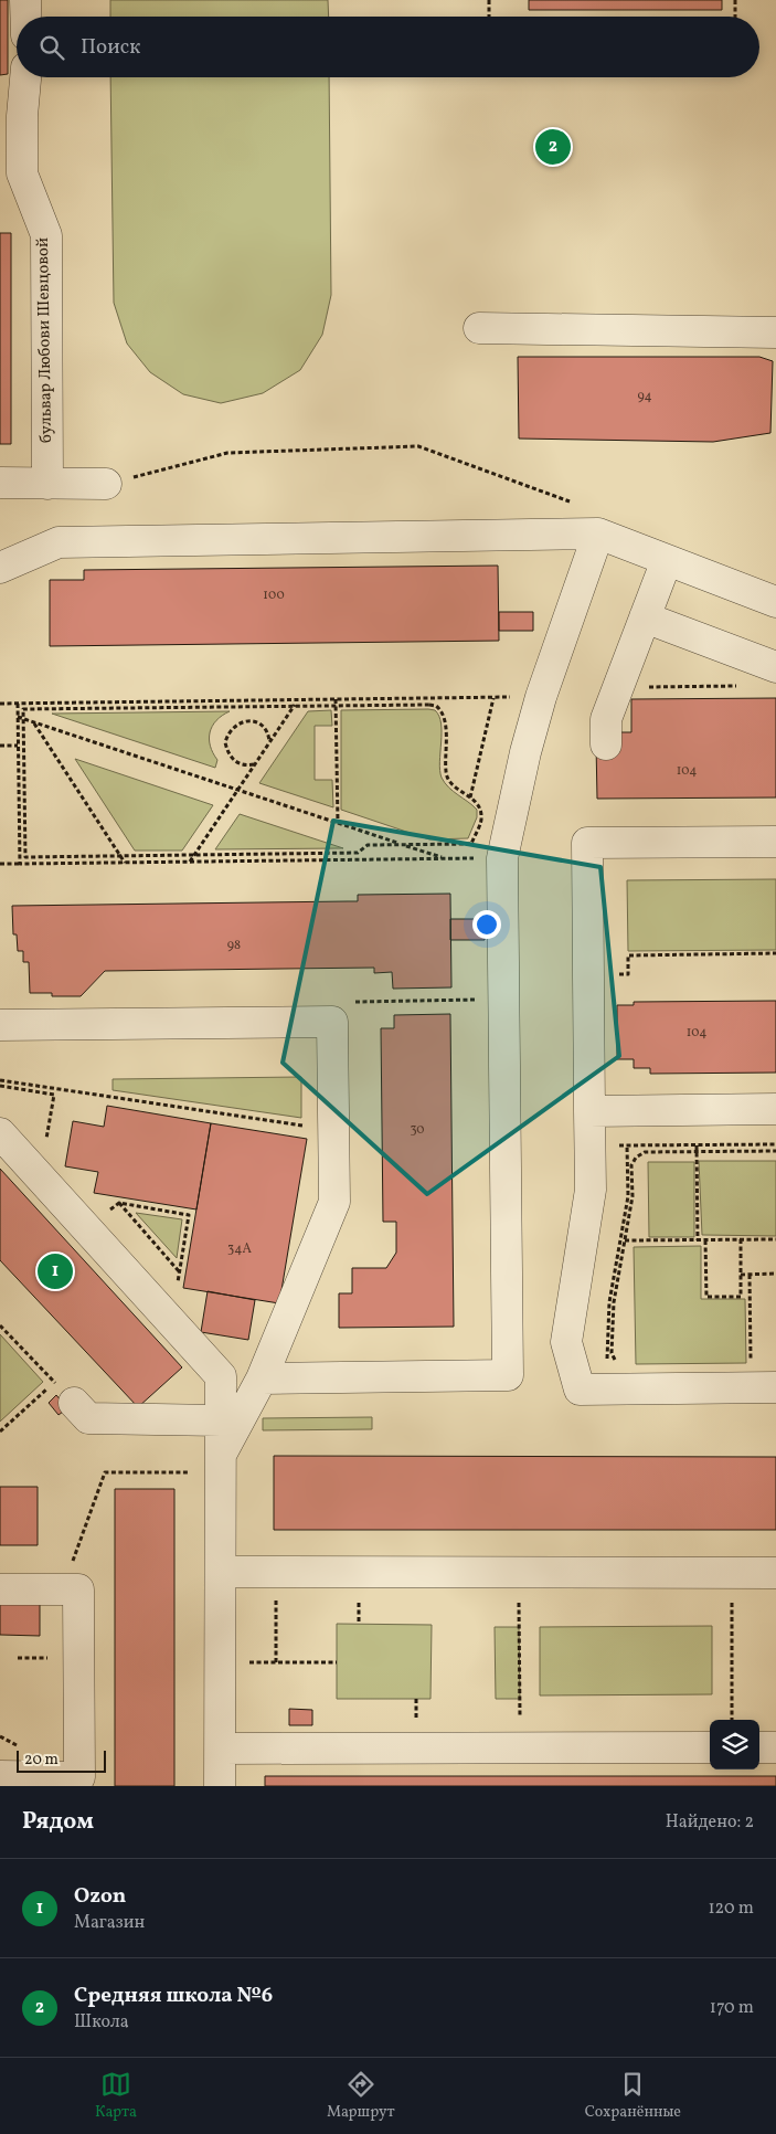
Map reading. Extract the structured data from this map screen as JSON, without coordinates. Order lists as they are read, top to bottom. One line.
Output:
{"streets":{"lane":["бульвар Любови Шевцовой"]},"house_numbers":["94","100","104","98","104","30","34А"],"scale_bar":"20 m","page":{"search":"Поиск","pins":["2","1"],"scale":"20 m","heading":["Рядом","Найдено: 2"],"list":[{"mark":"1","name":"Ozon","note":"Магазин","value":"120 m"},{"mark":"2","name":"Средняя школа №6","note":"Школа","value":"170 m"}],"nav":["Карта","Маршрут","Сохранённые"]}}
